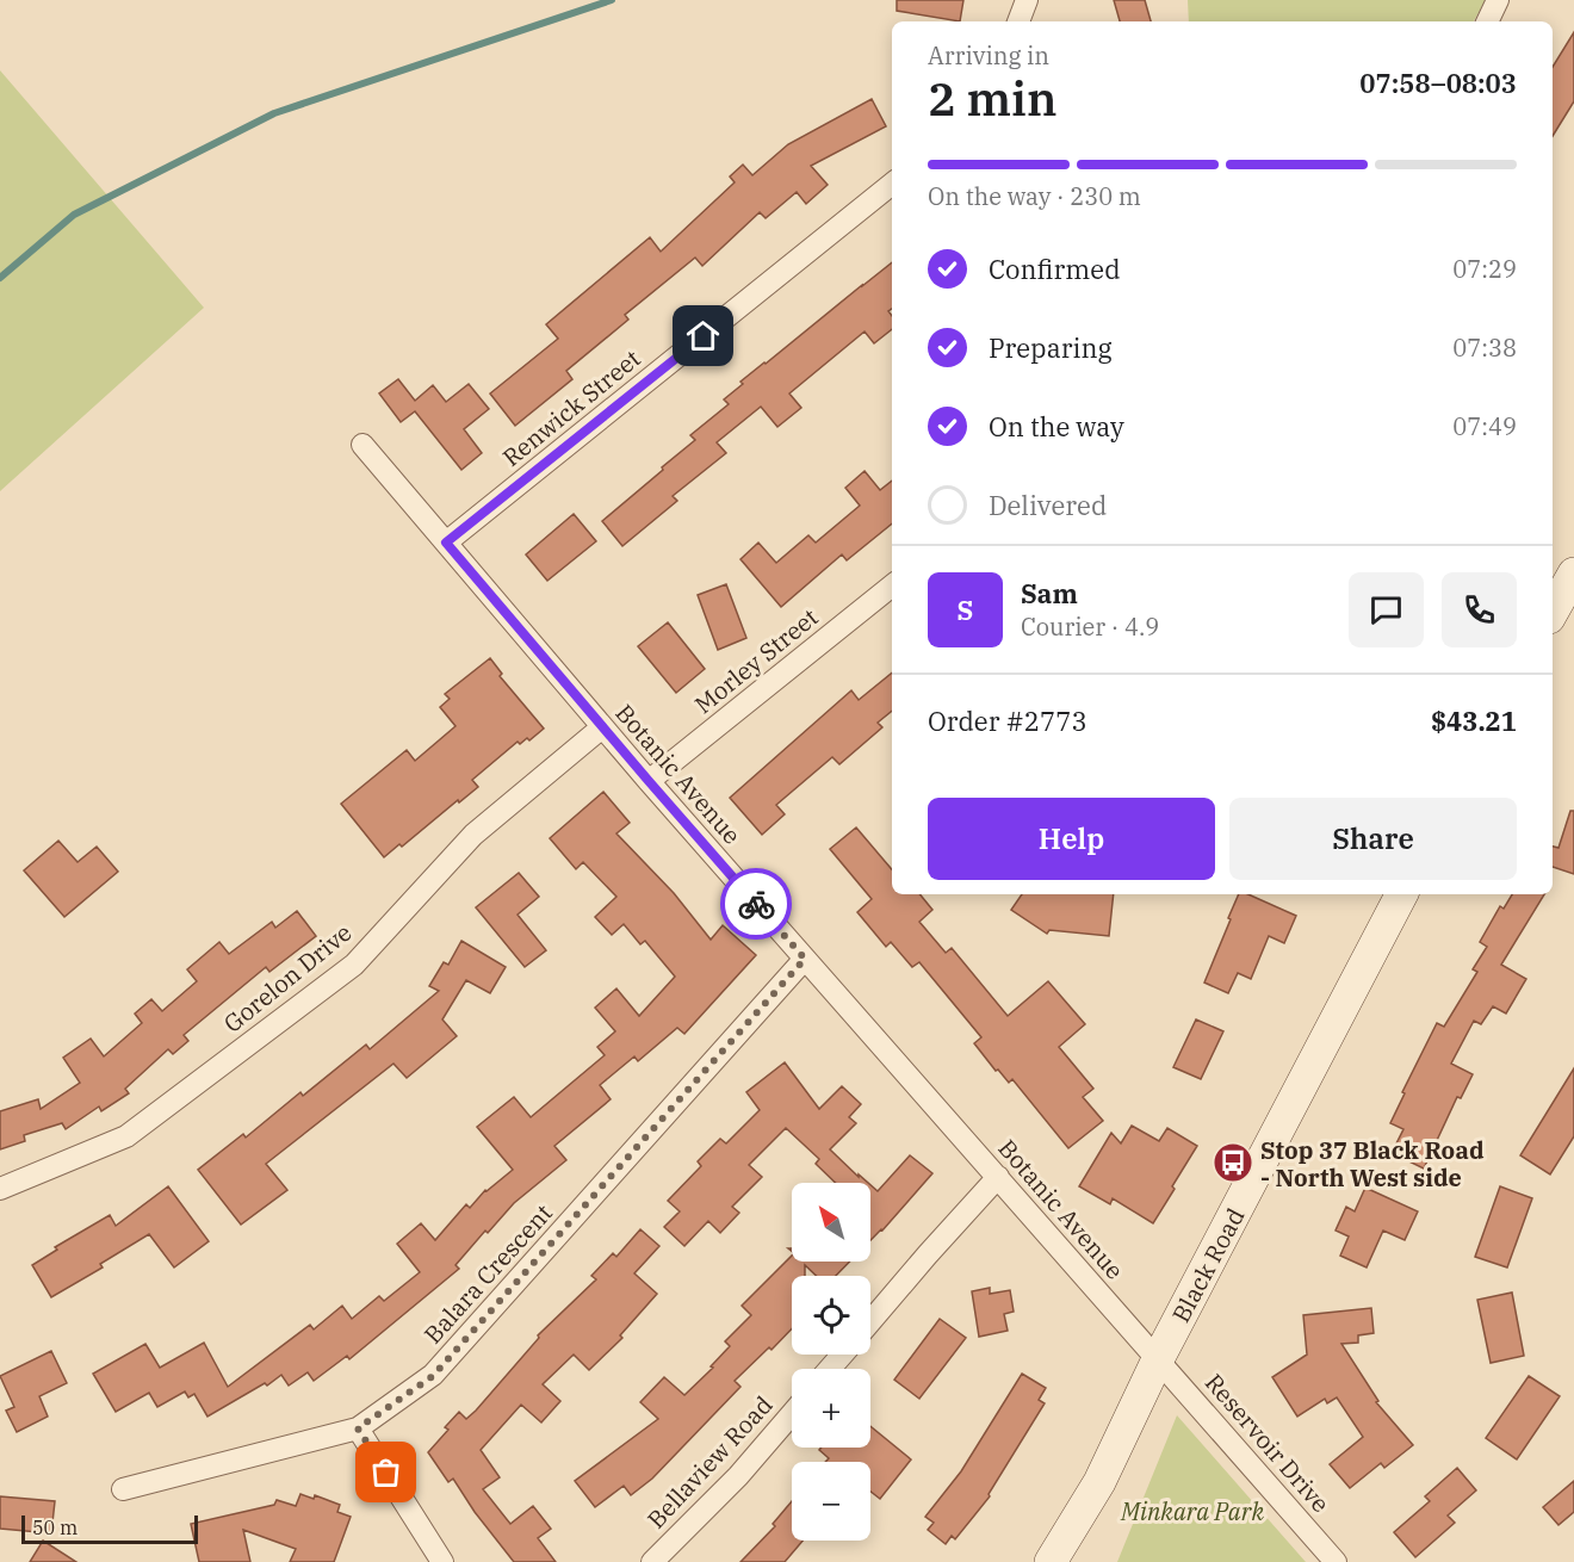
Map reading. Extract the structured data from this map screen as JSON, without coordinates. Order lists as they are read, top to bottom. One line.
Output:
{"streets":{"main road":["Black Road"],"street":["Renwick Street","Morley Street","Botanic Avenue","Gorelon Drive","Balara Crescent","Reservoir Drive","Bellaview Road"]},"crossings":[["Renwick Street","Botanic Avenue"],["Morley Street","Botanic Avenue"],["Botanic Avenue","Gorelon Drive"],["Botanic Avenue","Black Road"],["Botanic Avenue","Balara Crescent"],["Botanic Avenue","Reservoir Drive"],["Black Road","Reservoir Drive"]],"parks":["Minkara Park"],"places":{"bus stop":["Stop 37 Black Road - North West side"]},"scale_bar":"50 m","north":"top left","page":{"heading":["2 min","Arriving in","07:58–08:03"],"panel":["Sam","Courier · 4.9","Order #2773","$43.21"],"bar":"On the way · 230 m","list":[["Confirmed","07:29"],["Preparing","07:38"],["On the way","07:49"],"Delivered"],"round":"S","buttons":["Help","Share"],"map_buttons":["+","−"],"scale":"50 m"}}
